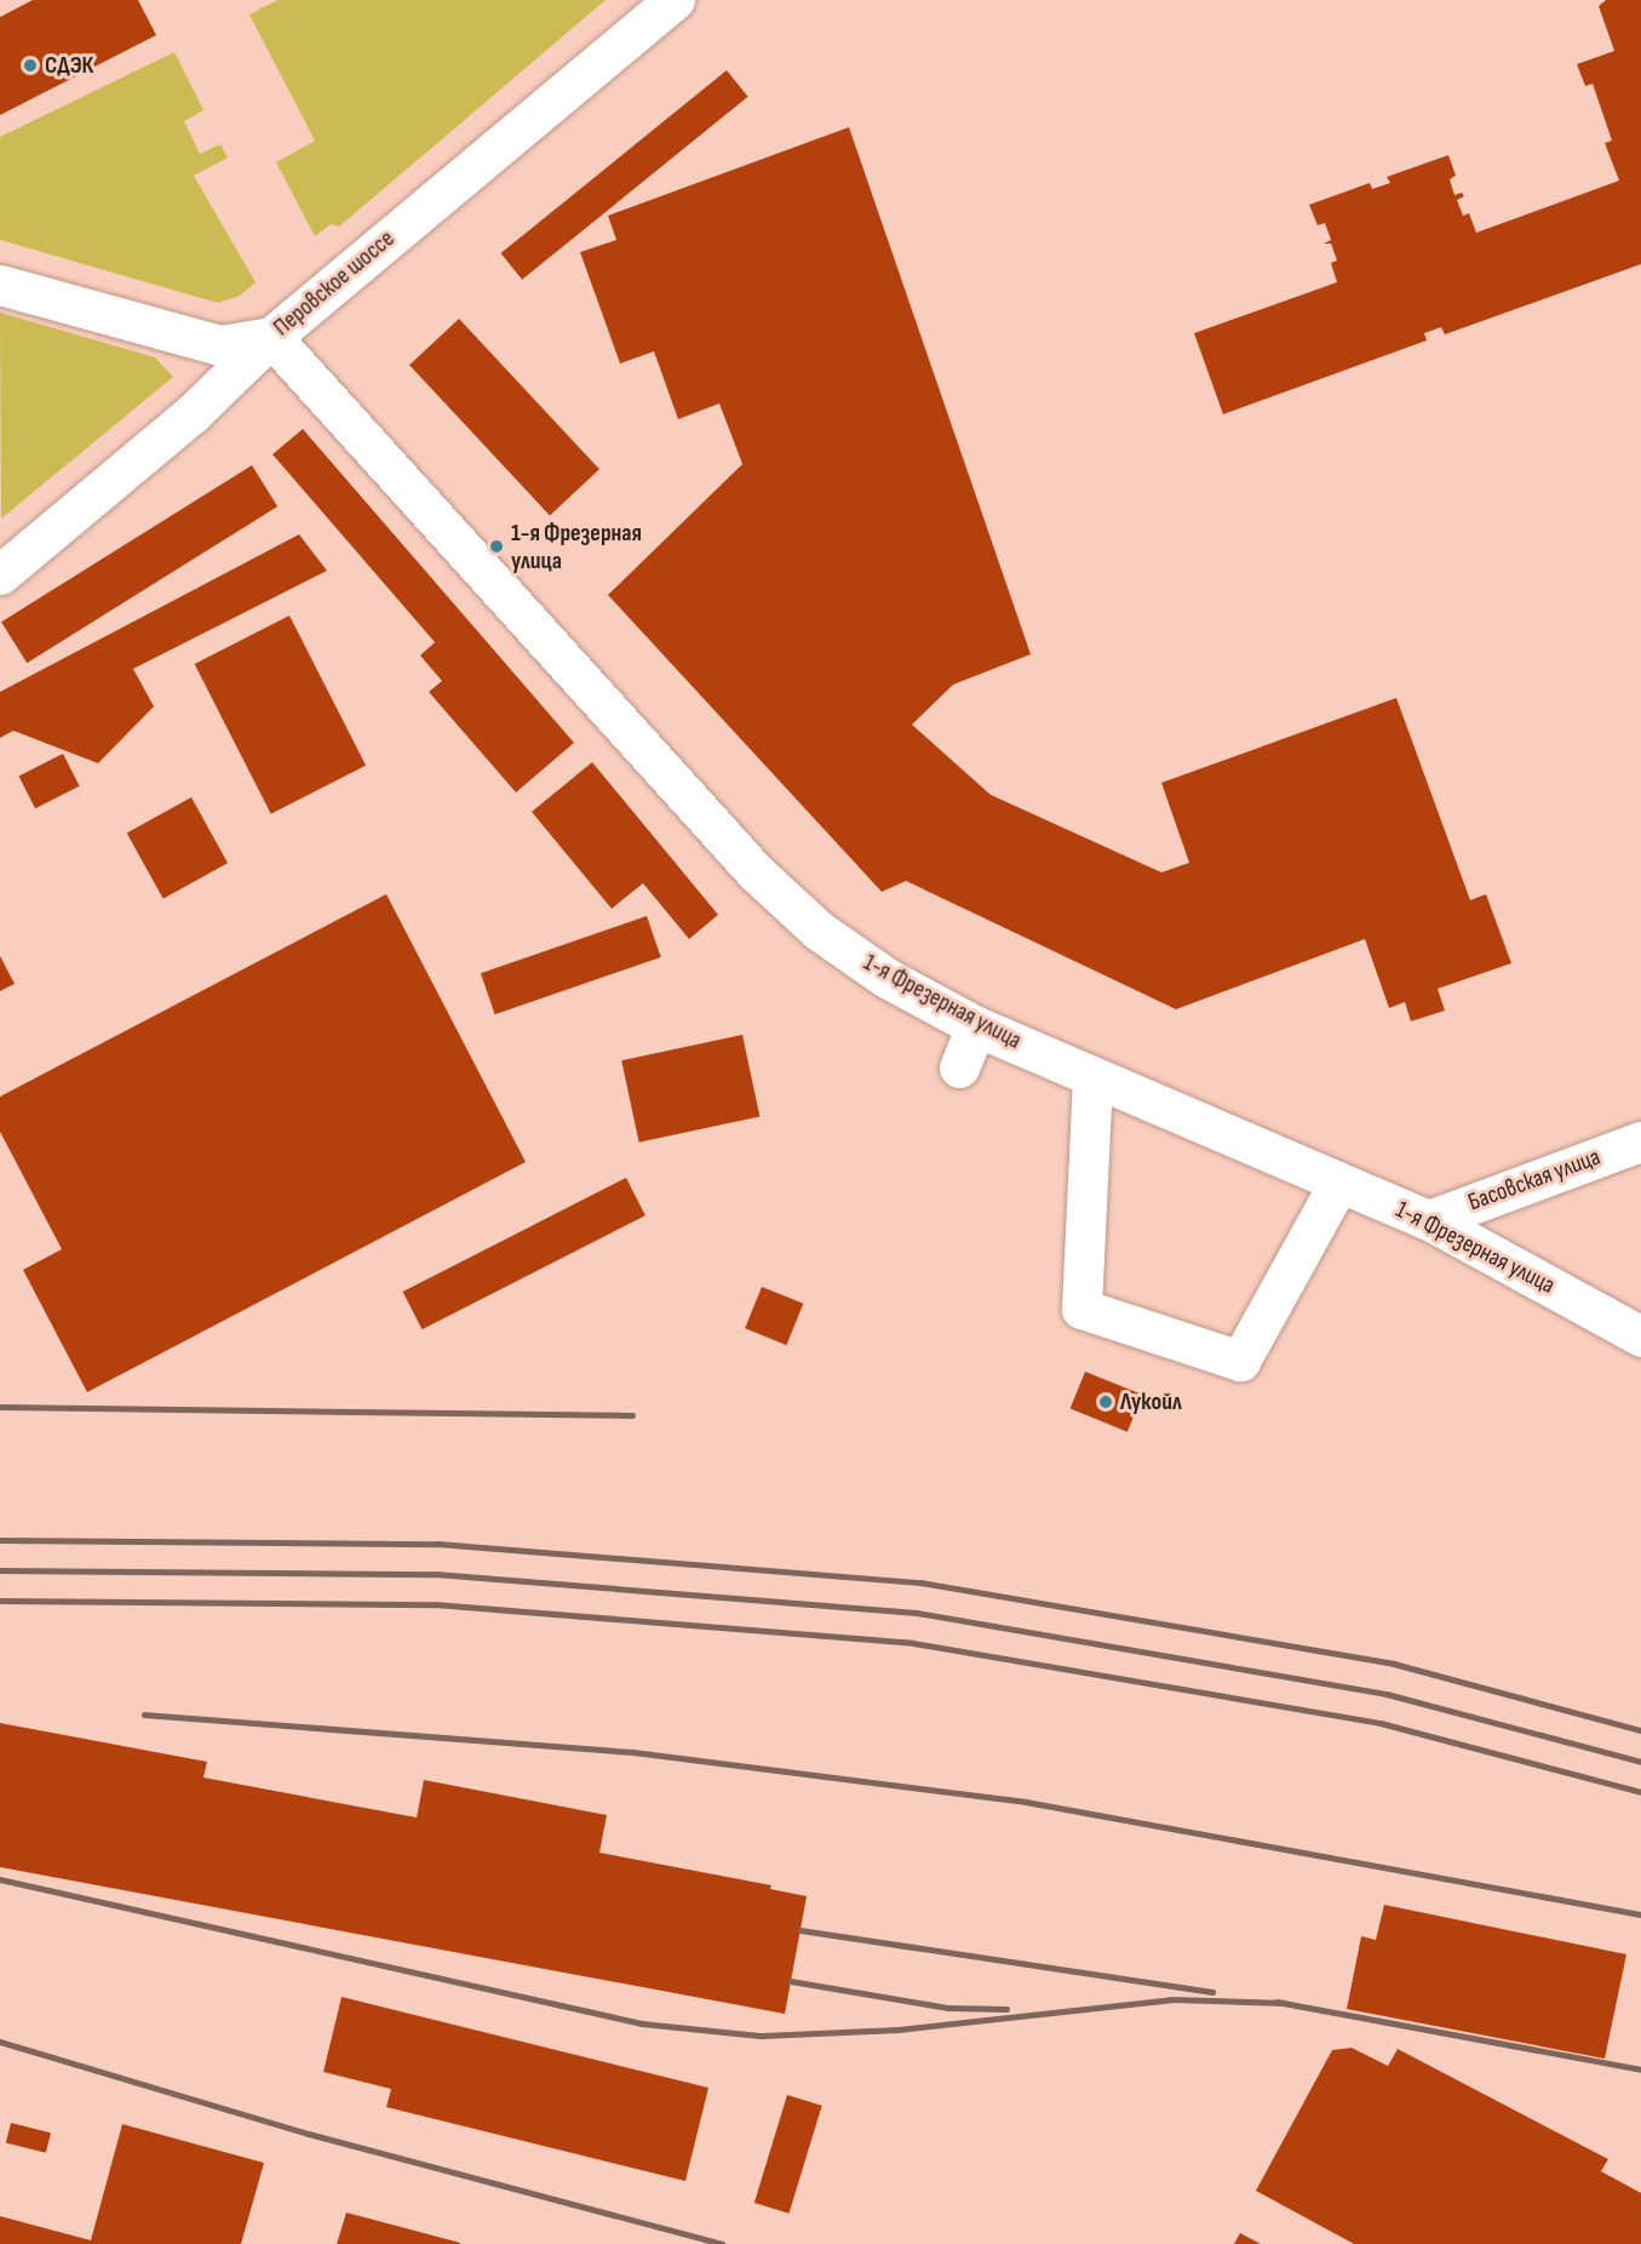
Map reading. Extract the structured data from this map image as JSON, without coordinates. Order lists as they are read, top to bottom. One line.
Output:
{"streets":{"street":["Перовское шоссе","1-я Фрезерная улица","Басовская улица"]},"crossings":[["Перовское шоссе","1-я Фрезерная улица"],["1-я Фрезерная улица","Басовская улица"]],"places":["СДЭК","1-я Фрезерная улица","Лукойл"]}
